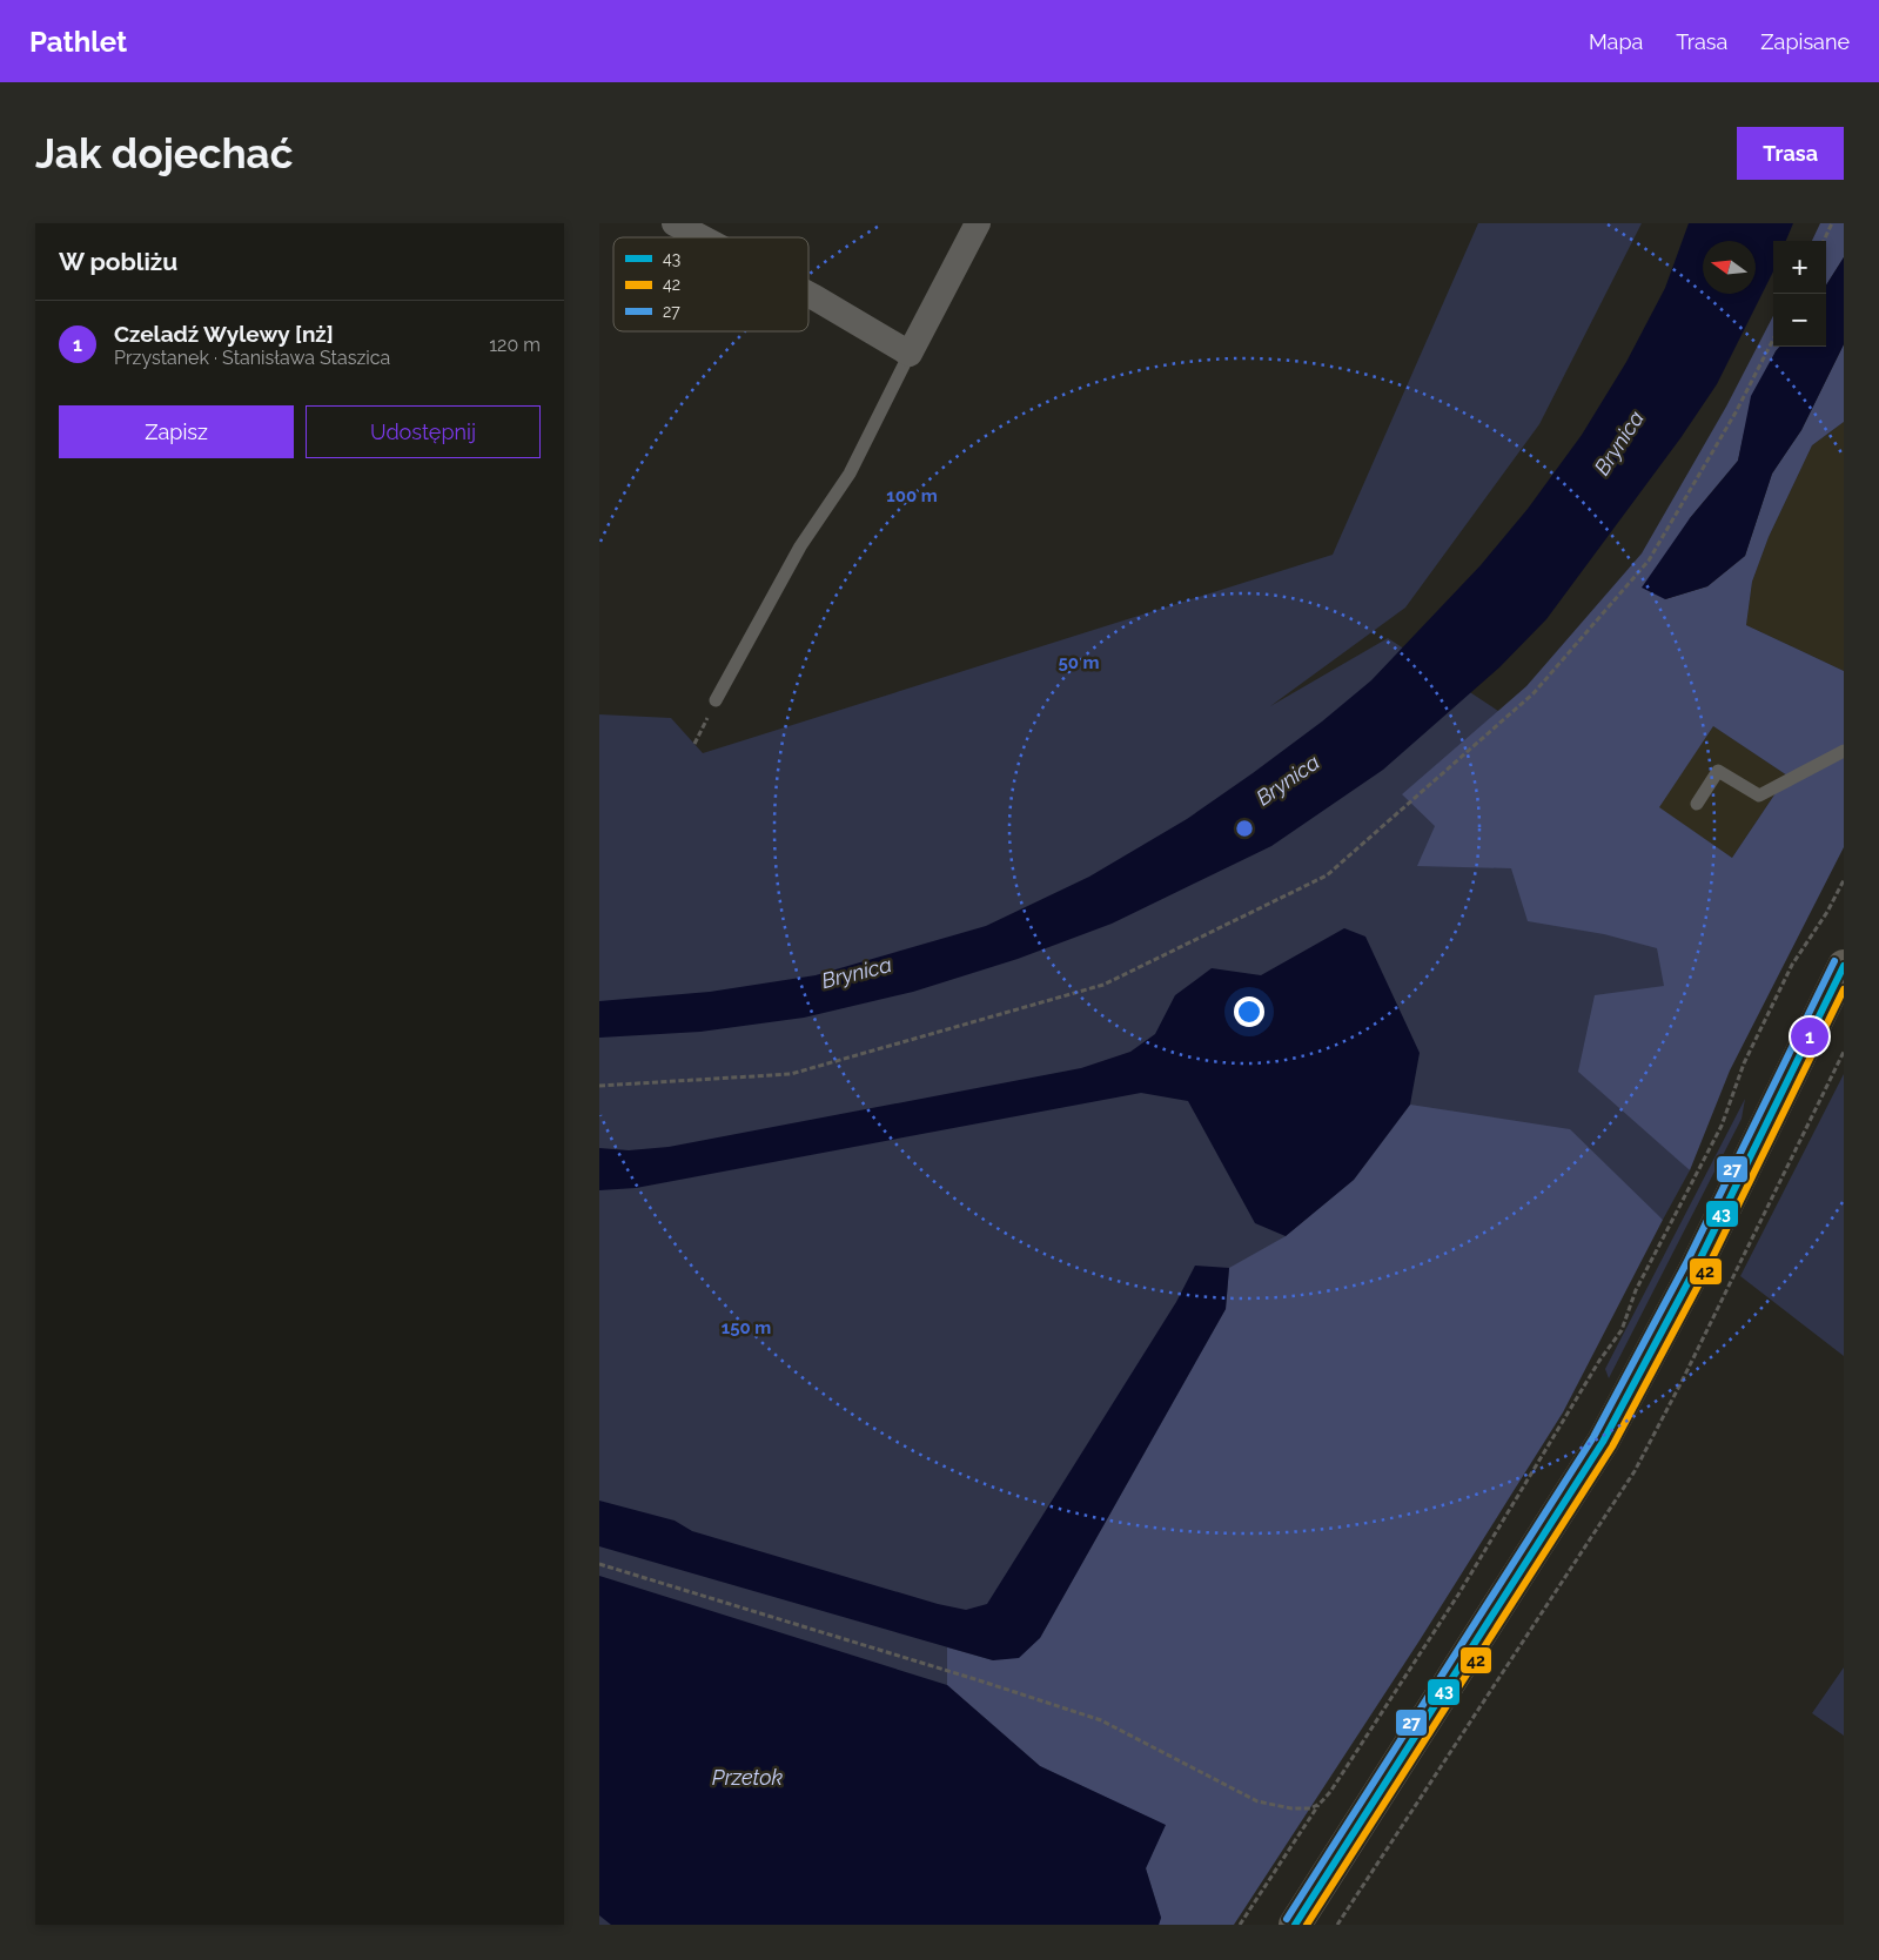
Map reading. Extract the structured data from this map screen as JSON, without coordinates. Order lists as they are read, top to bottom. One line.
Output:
{"water":["Brynica","Przetok"],"lines":["transit line 27","transit line 43","transit line 42"],"legend":["43","42","27"],"north":"left","page":{"header":"Pathlet","nav":["Mapa","Trasa","Zapisane"],"buttons":["Trasa",["Zapisz","Udostępnij"]],"title":"Jak dojechać","heading":"W pobliżu","map_buttons":["+","−"],"list":[{"mark":"1","name":"Czeladź Wylewy [nż]","note":"Przystanek · Stanisława Staszica","value":"120 m"}],"pins":"1"},"rings":["100 m","50 m","150 m"]}
